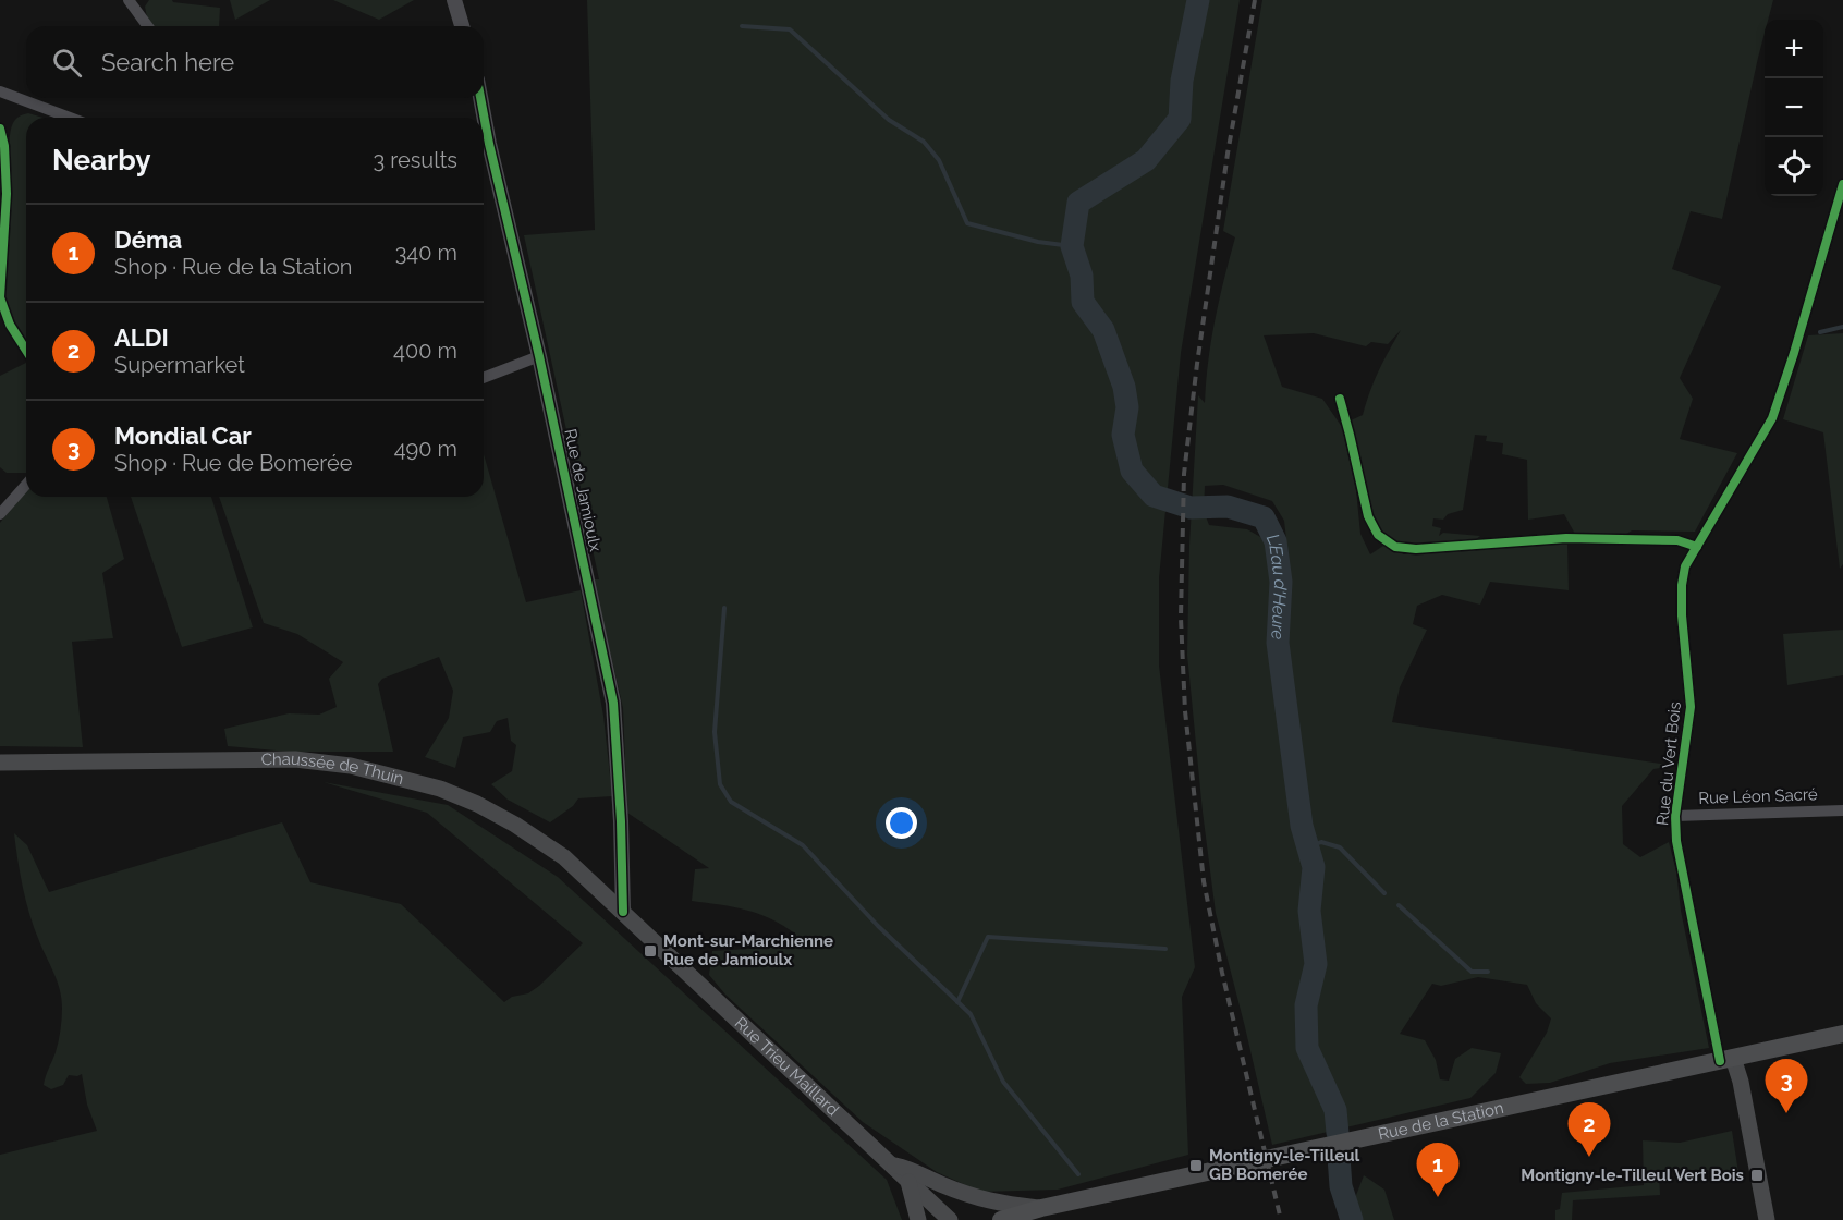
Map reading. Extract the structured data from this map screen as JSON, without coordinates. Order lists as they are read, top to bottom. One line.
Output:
{"streets":{"main road":["Chaussée de Thuin","Rue Trieu Maillard","Rue de la Station"],"street":["Rue de Jamioulx","Rue du Vert Bois","Rue Léon Sacré"]},"crossings":[["Rue de Jamioulx","Chaussée de Thuin"],["Rue de Jamioulx","Rue Trieu Maillard"],["Rue du Vert Bois","Rue Léon Sacré"],["Rue du Vert Bois","Rue de la Station"],["Chaussée de Thuin","Rue Trieu Maillard"]],"water":["L'Eau d'Heure"],"places":{"transit":["Mont-sur-Marchienne Rue de Jamioulx","Montigny-le-Tilleul GB Bomerée","Montigny-le-Tilleul Vert Bois"]},"page":{"map_buttons":["+","−"],"search":"Search here","heading":["Nearby","3 results"],"list":[{"mark":"1","name":"Déma","note":"Shop · Rue de la Station","value":"340 m"},{"mark":"2","name":"ALDI","note":"Supermarket","value":"400 m"},{"mark":"3","name":"Mondial Car","note":"Shop · Rue de Bomerée","value":"490 m"}],"pins":["3","2","1"]}}
